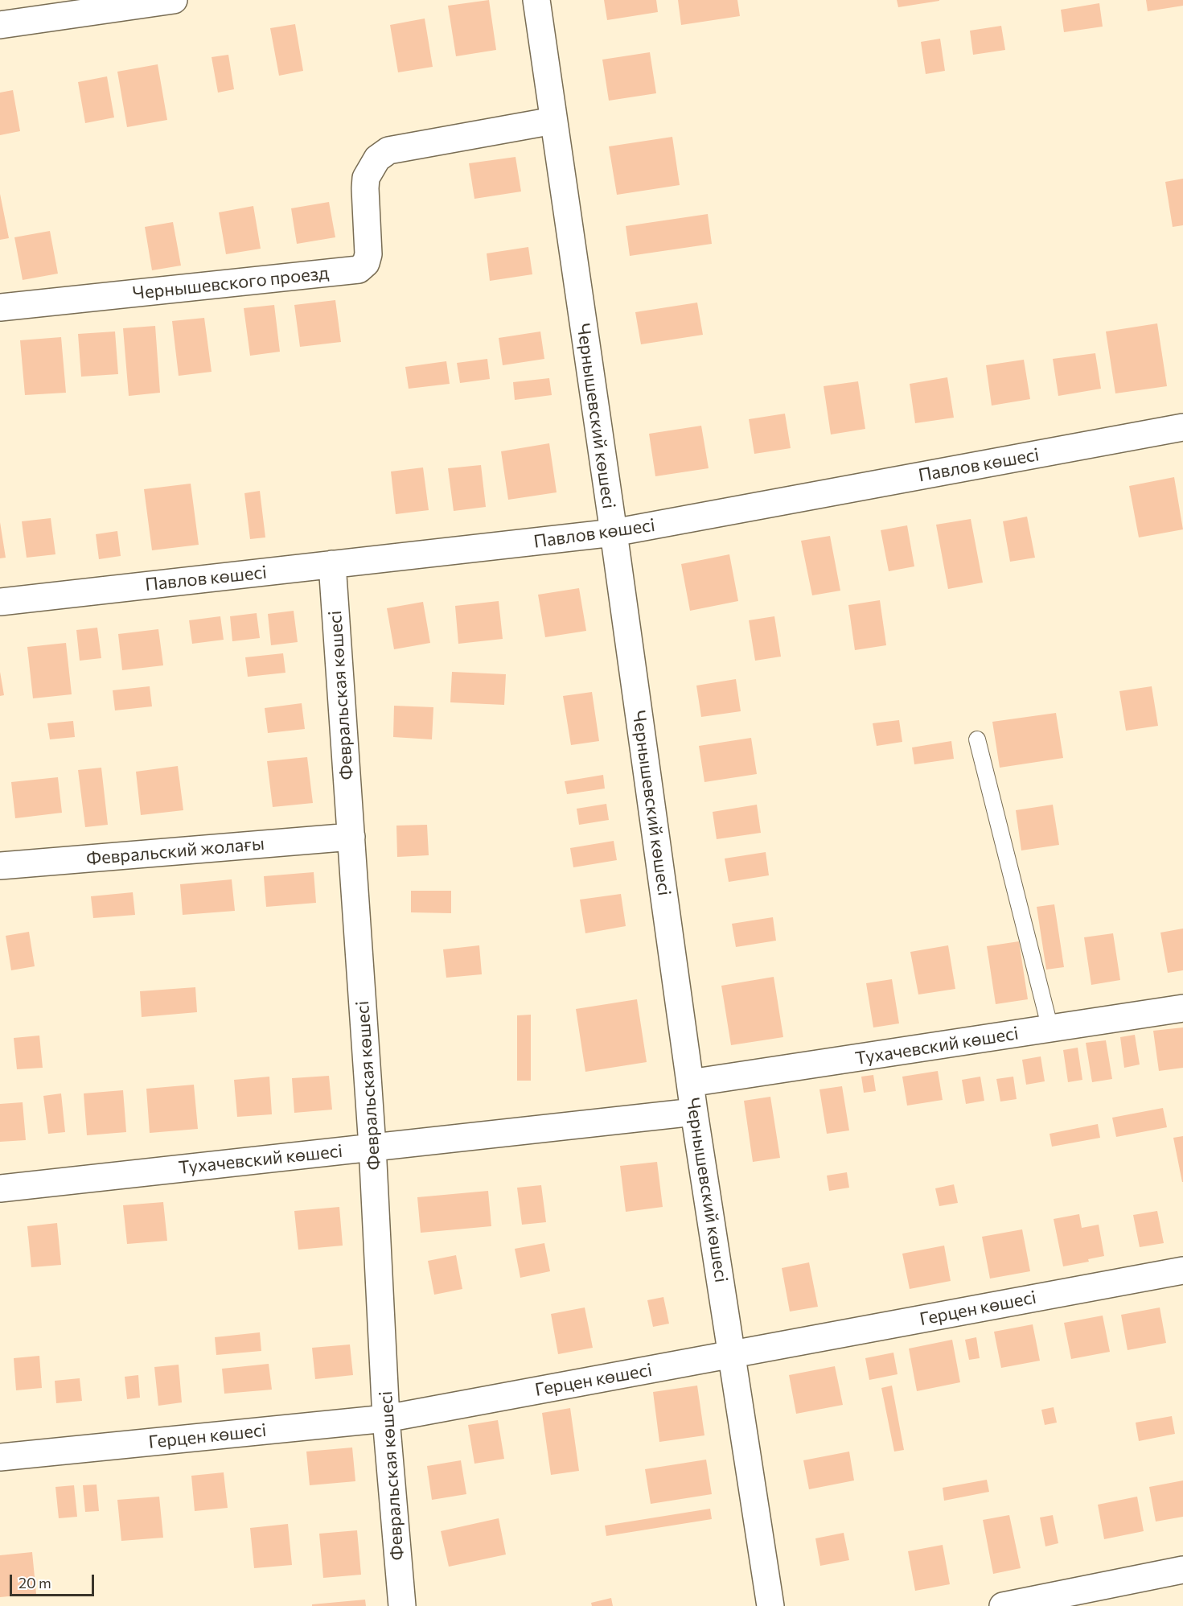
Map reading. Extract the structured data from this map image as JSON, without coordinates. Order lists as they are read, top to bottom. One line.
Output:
{"streets":{"street":["Чернышевского проезд","Чернышевский көшесі","Павлов көшесі","Февральская көшесі","Февральский жолағы","Тухачевский көшесі","Герцен көшесі"]},"crossings":[["Чернышевского проезд","Чернышевский көшесі"],["Чернышевский көшесі","Павлов көшесі"],["Чернышевский көшесі","Тухачевский көшесі"],["Чернышевский көшесі","Герцен көшесі"],["Павлов көшесі","Февральская көшесі"],["Февральская көшесі","Февральский жолағы"],["Февральская көшесі","Тухачевский көшесі"],["Февральская көшесі","Герцен көшесі"]],"scale_bar":"20 m"}
